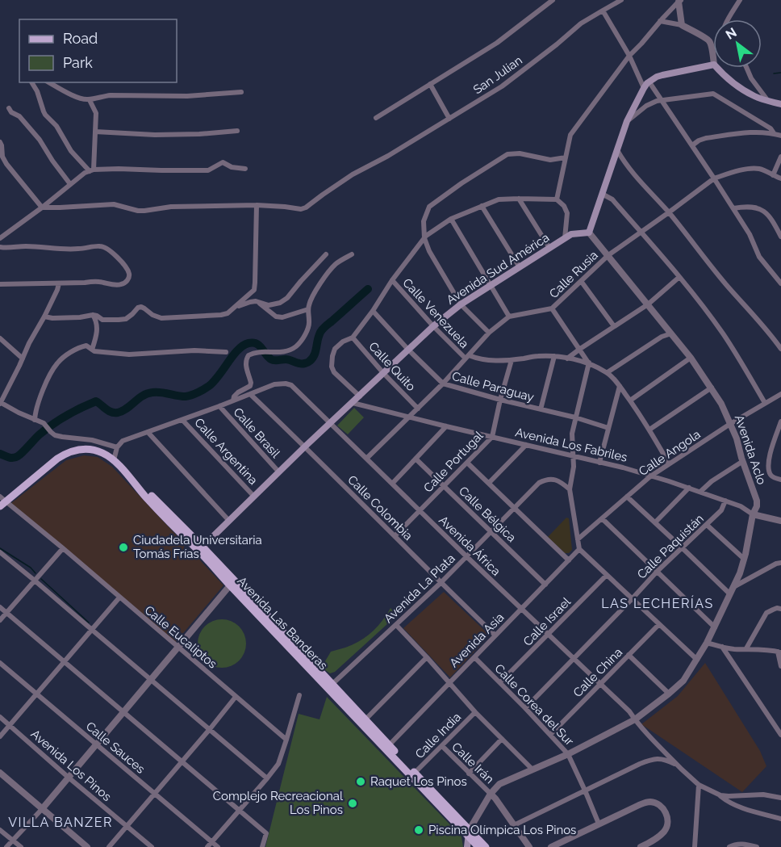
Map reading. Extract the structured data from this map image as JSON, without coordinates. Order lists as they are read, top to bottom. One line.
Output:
{"streets":{"main road":["Avenida Sud América","Avenida Aclo","Avenida Las Banderas"],"street":["San Julian","Calle Rusia","Calle Venezuela","Calle Quito","Calle Paraguay","Calle Brasil","Avenida Los Fabriles","Calle Argentina","Calle Angola","Calle Portugal","Calle Colombia","Calle Bélgica","Avenida África","Calle Paquistán","Avenida La Plata","Calle Israel","Calle Eucaliptos","Avenida Asia","Calle China","Calle Corea del Sur","Calle India","Calle Sauces","Calle Irán","Avenida Los Pinos"]},"crossings":[["Avenida Sud América","Calle Venezuela"],["Avenida Sud América","Calle Quito"],["Avenida Sud América","Calle Paraguay"],["Avenida Sud América","Calle Brasil"],["Avenida Sud América","Avenida Los Fabriles"],["Avenida Sud América","Avenida Aclo"],["Avenida Sud América","Calle Argentina"],["Avenida Sud América","Calle Colombia"],["Avenida Sud América","Avenida África"],["Avenida Sud América","Avenida Las Banderas"],["Calle Rusia","Calle Venezuela"],["Calle Rusia","Calle Quito"],["Calle Rusia","Calle Paraguay"],["Calle Rusia","Avenida Los Fabriles"],["Calle Rusia","Avenida Aclo"],["Calle Rusia","Avenida África"],["Calle Paraguay","Calle Portugal"],["Avenida Los Fabriles","Avenida Aclo"],["Avenida Los Fabriles","Calle Angola"],["Avenida Los Fabriles","Calle Portugal"],["Avenida Los Fabriles","Calle Paquistán"],["Avenida Aclo","Calle Angola"],["Avenida Aclo","Avenida África"],["Avenida Aclo","Avenida Las Banderas"],["Avenida Aclo","Calle Corea del Sur"],["Avenida Aclo","Calle Irán"],["Calle Portugal","Calle Colombia"],["Calle Portugal","Calle Bélgica"],["Calle Portugal","Avenida África"],["Calle Colombia","Avenida África"],["Calle Colombia","Avenida La Plata"],["Calle Colombia","Avenida Asia"],["Calle Bélgica","Avenida La Plata"],["Calle Bélgica","Avenida Asia"],["Avenida África","Calle Paquistán"],["Avenida África","Avenida La Plata"],["Avenida África","Calle Israel"],["Avenida África","Avenida Asia"],["Avenida África","Calle China"],["Calle Paquistán","Calle Corea del Sur"],["Avenida La Plata","Avenida Las Banderas"],["Calle Israel","Calle Corea del Sur"],["Avenida Las Banderas","Avenida Asia"],["Avenida Las Banderas","Calle India"],["Avenida Asia","Calle Corea del Sur"],["Calle China","Calle Corea del Sur"],["Calle India","Calle Irán"]],"districts":["LAS LECHERÍAS","VILLA BANZER"],"places":["Ciudadela Universitaria Tomás Frías","Raquet Los Pinos","Complejo Recreacional Los Pinos","Piscina Olímpica Los Pinos"],"legend":["Road","Park"],"north":"top left"}
